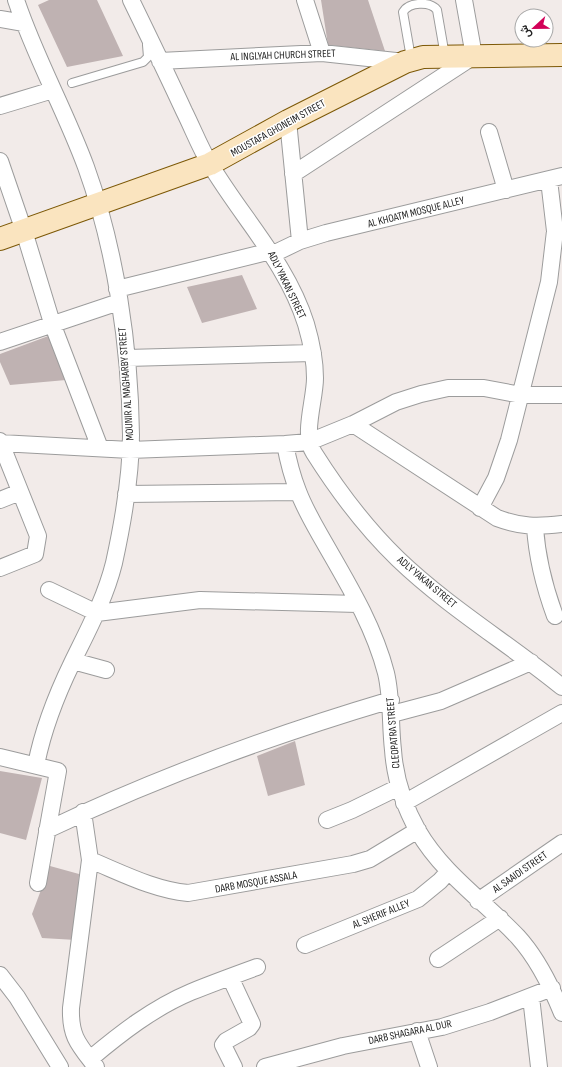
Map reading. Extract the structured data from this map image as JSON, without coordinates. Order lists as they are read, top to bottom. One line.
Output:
{"streets":{"street":["AL INGLYAH CHURCH STREET","MOUSTAFA GHONEIM STREET","AL KHOATM MOSQUE ALLEY","ADLY YAKAN STREET","MOUNIR AL MAGHARBY STREET","CLEOPATRA STREET","AL SAAIDI STREET","DARB MOSQUE ASSALA","AL SHERIF ALLEY","DARB SHAGARA AL DUR"]},"crossings":[["AL INGLYAH CHURCH STREET","MOUSTAFA GHONEIM STREET"],["AL INGLYAH CHURCH STREET","ADLY YAKAN STREET"],["MOUSTAFA GHONEIM STREET","ADLY YAKAN STREET"],["MOUSTAFA GHONEIM STREET","MOUNIR AL MAGHARBY STREET"],["AL KHOATM MOSQUE ALLEY","ADLY YAKAN STREET"],["AL KHOATM MOSQUE ALLEY","MOUNIR AL MAGHARBY STREET"],["CLEOPATRA STREET","AL SAAIDI STREET"],["CLEOPATRA STREET","DARB MOSQUE ASSALA"],["CLEOPATRA STREET","AL SHERIF ALLEY"],["CLEOPATRA STREET","DARB SHAGARA AL DUR"]],"north":"left"}
